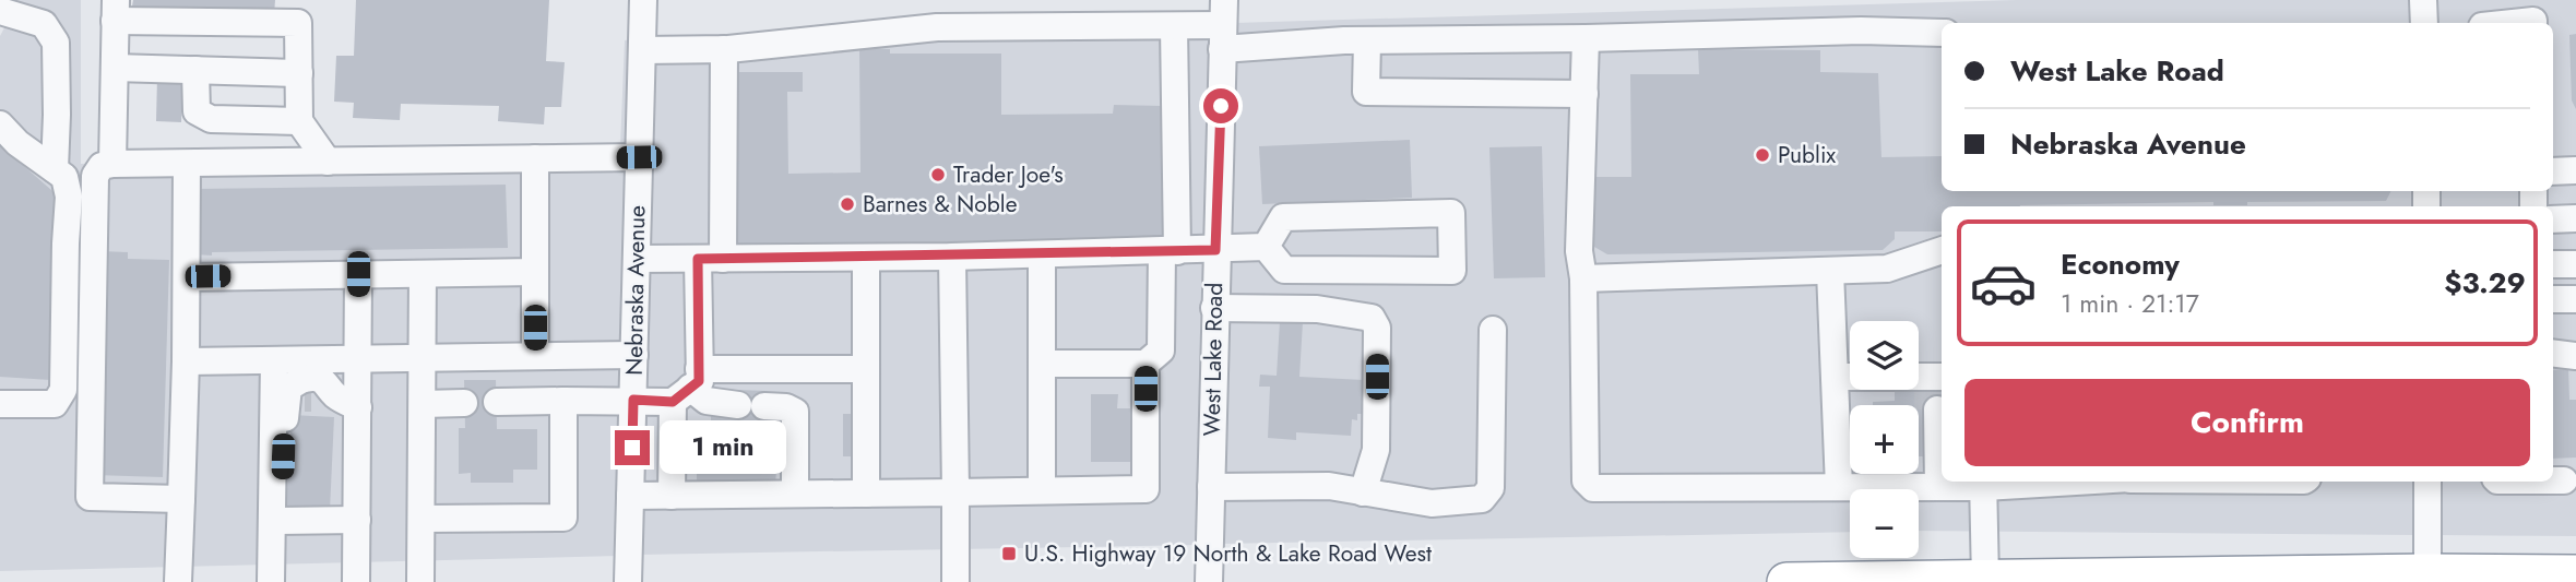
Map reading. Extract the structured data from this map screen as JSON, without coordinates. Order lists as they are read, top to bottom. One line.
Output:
{"streets":{"street":["Nebraska Avenue","West Lake Road"]},"places":{"other":["Publix","Trader Joe's","Barnes & Noble"],"transit":["U.S. Highway 19 North & Lake Road West"]},"page":{"banner":["West Lake Road","Nebraska Avenue"],"list":[{"name":"Economy","note":"1 min · 21:17","value":"$3.29"}],"map_buttons":["+","−"],"buttons":"Confirm","bubble":"1 min"}}
